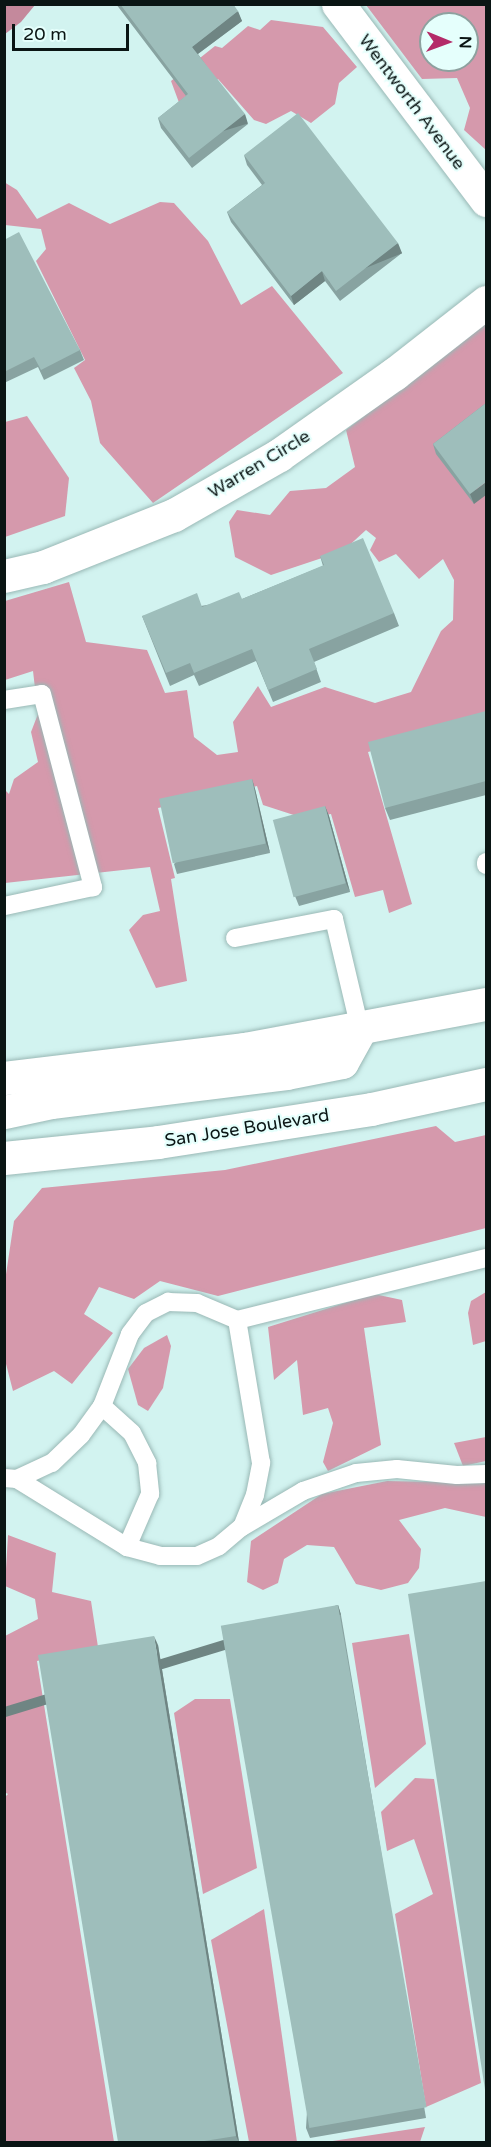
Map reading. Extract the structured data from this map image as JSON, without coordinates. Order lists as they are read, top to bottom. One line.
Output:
{"streets":{"main road":["Wentworth Avenue","Warren Circle","San Jose Boulevard"]},"scale_bar":"20 m","north":"right"}
